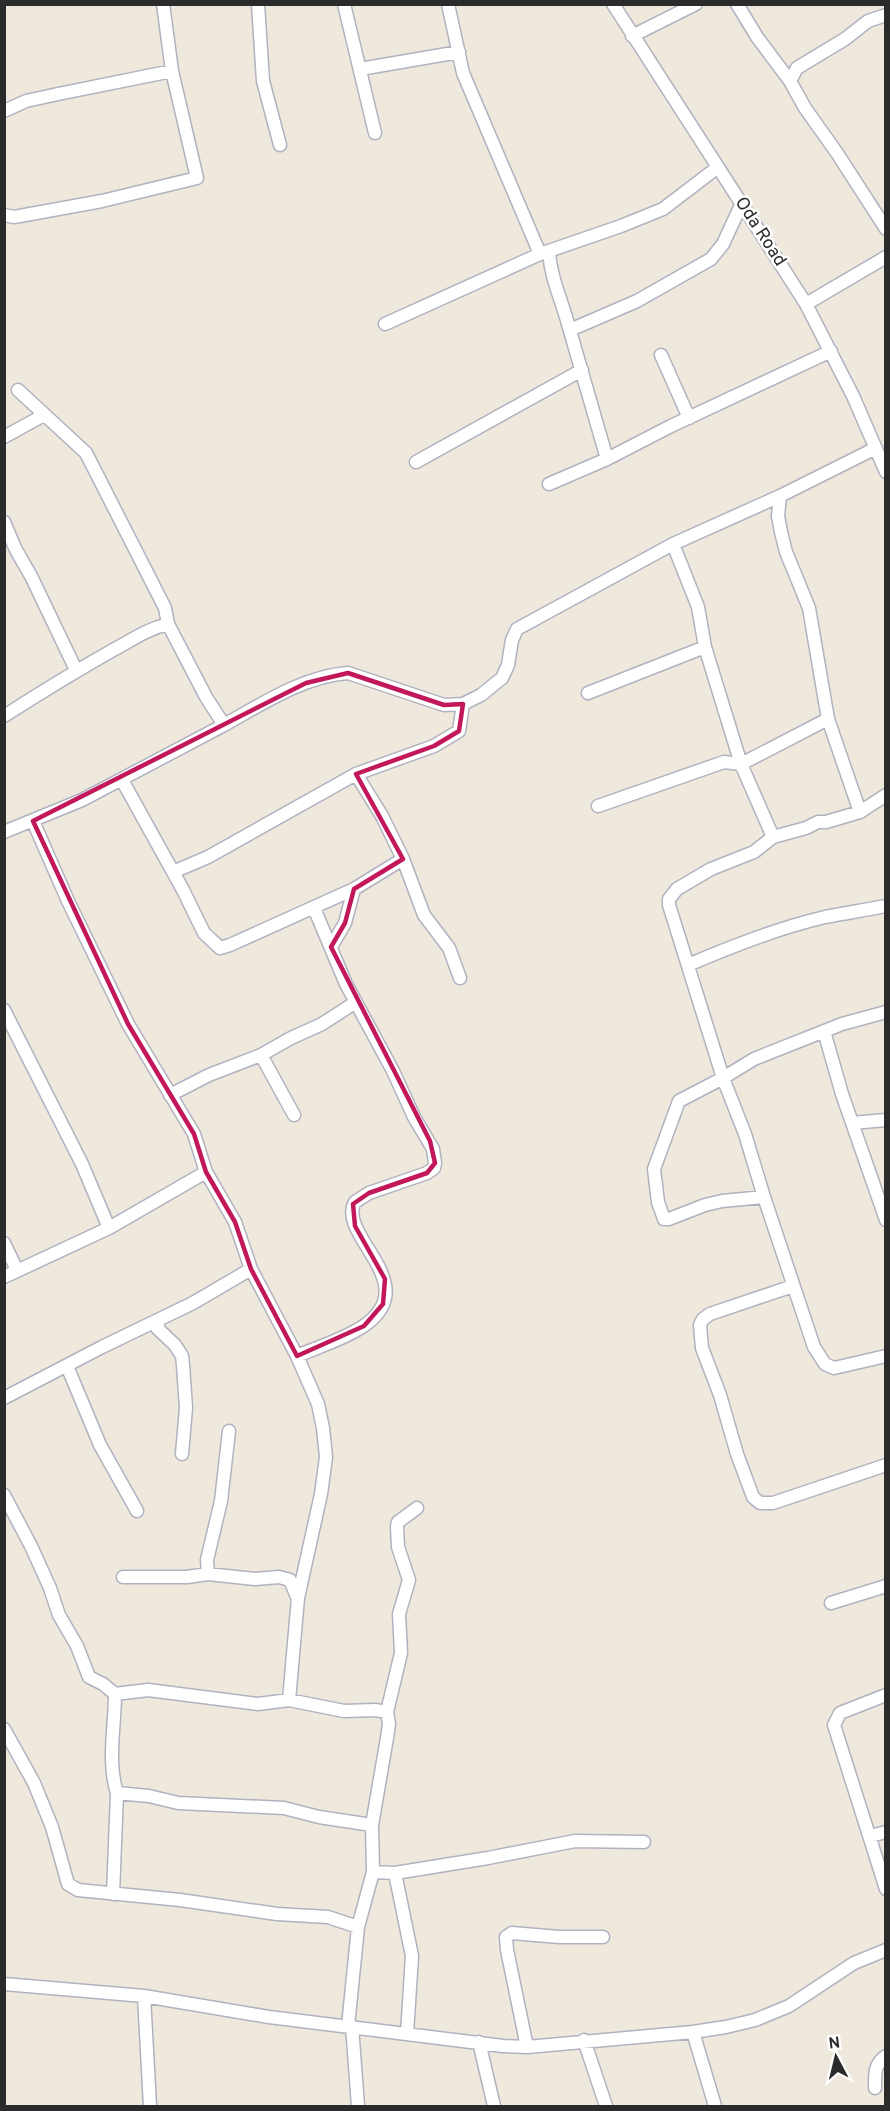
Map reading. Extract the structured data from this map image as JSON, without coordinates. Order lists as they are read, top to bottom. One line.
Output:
{"streets":{"street":["Oda Road"]},"north":"top"}
